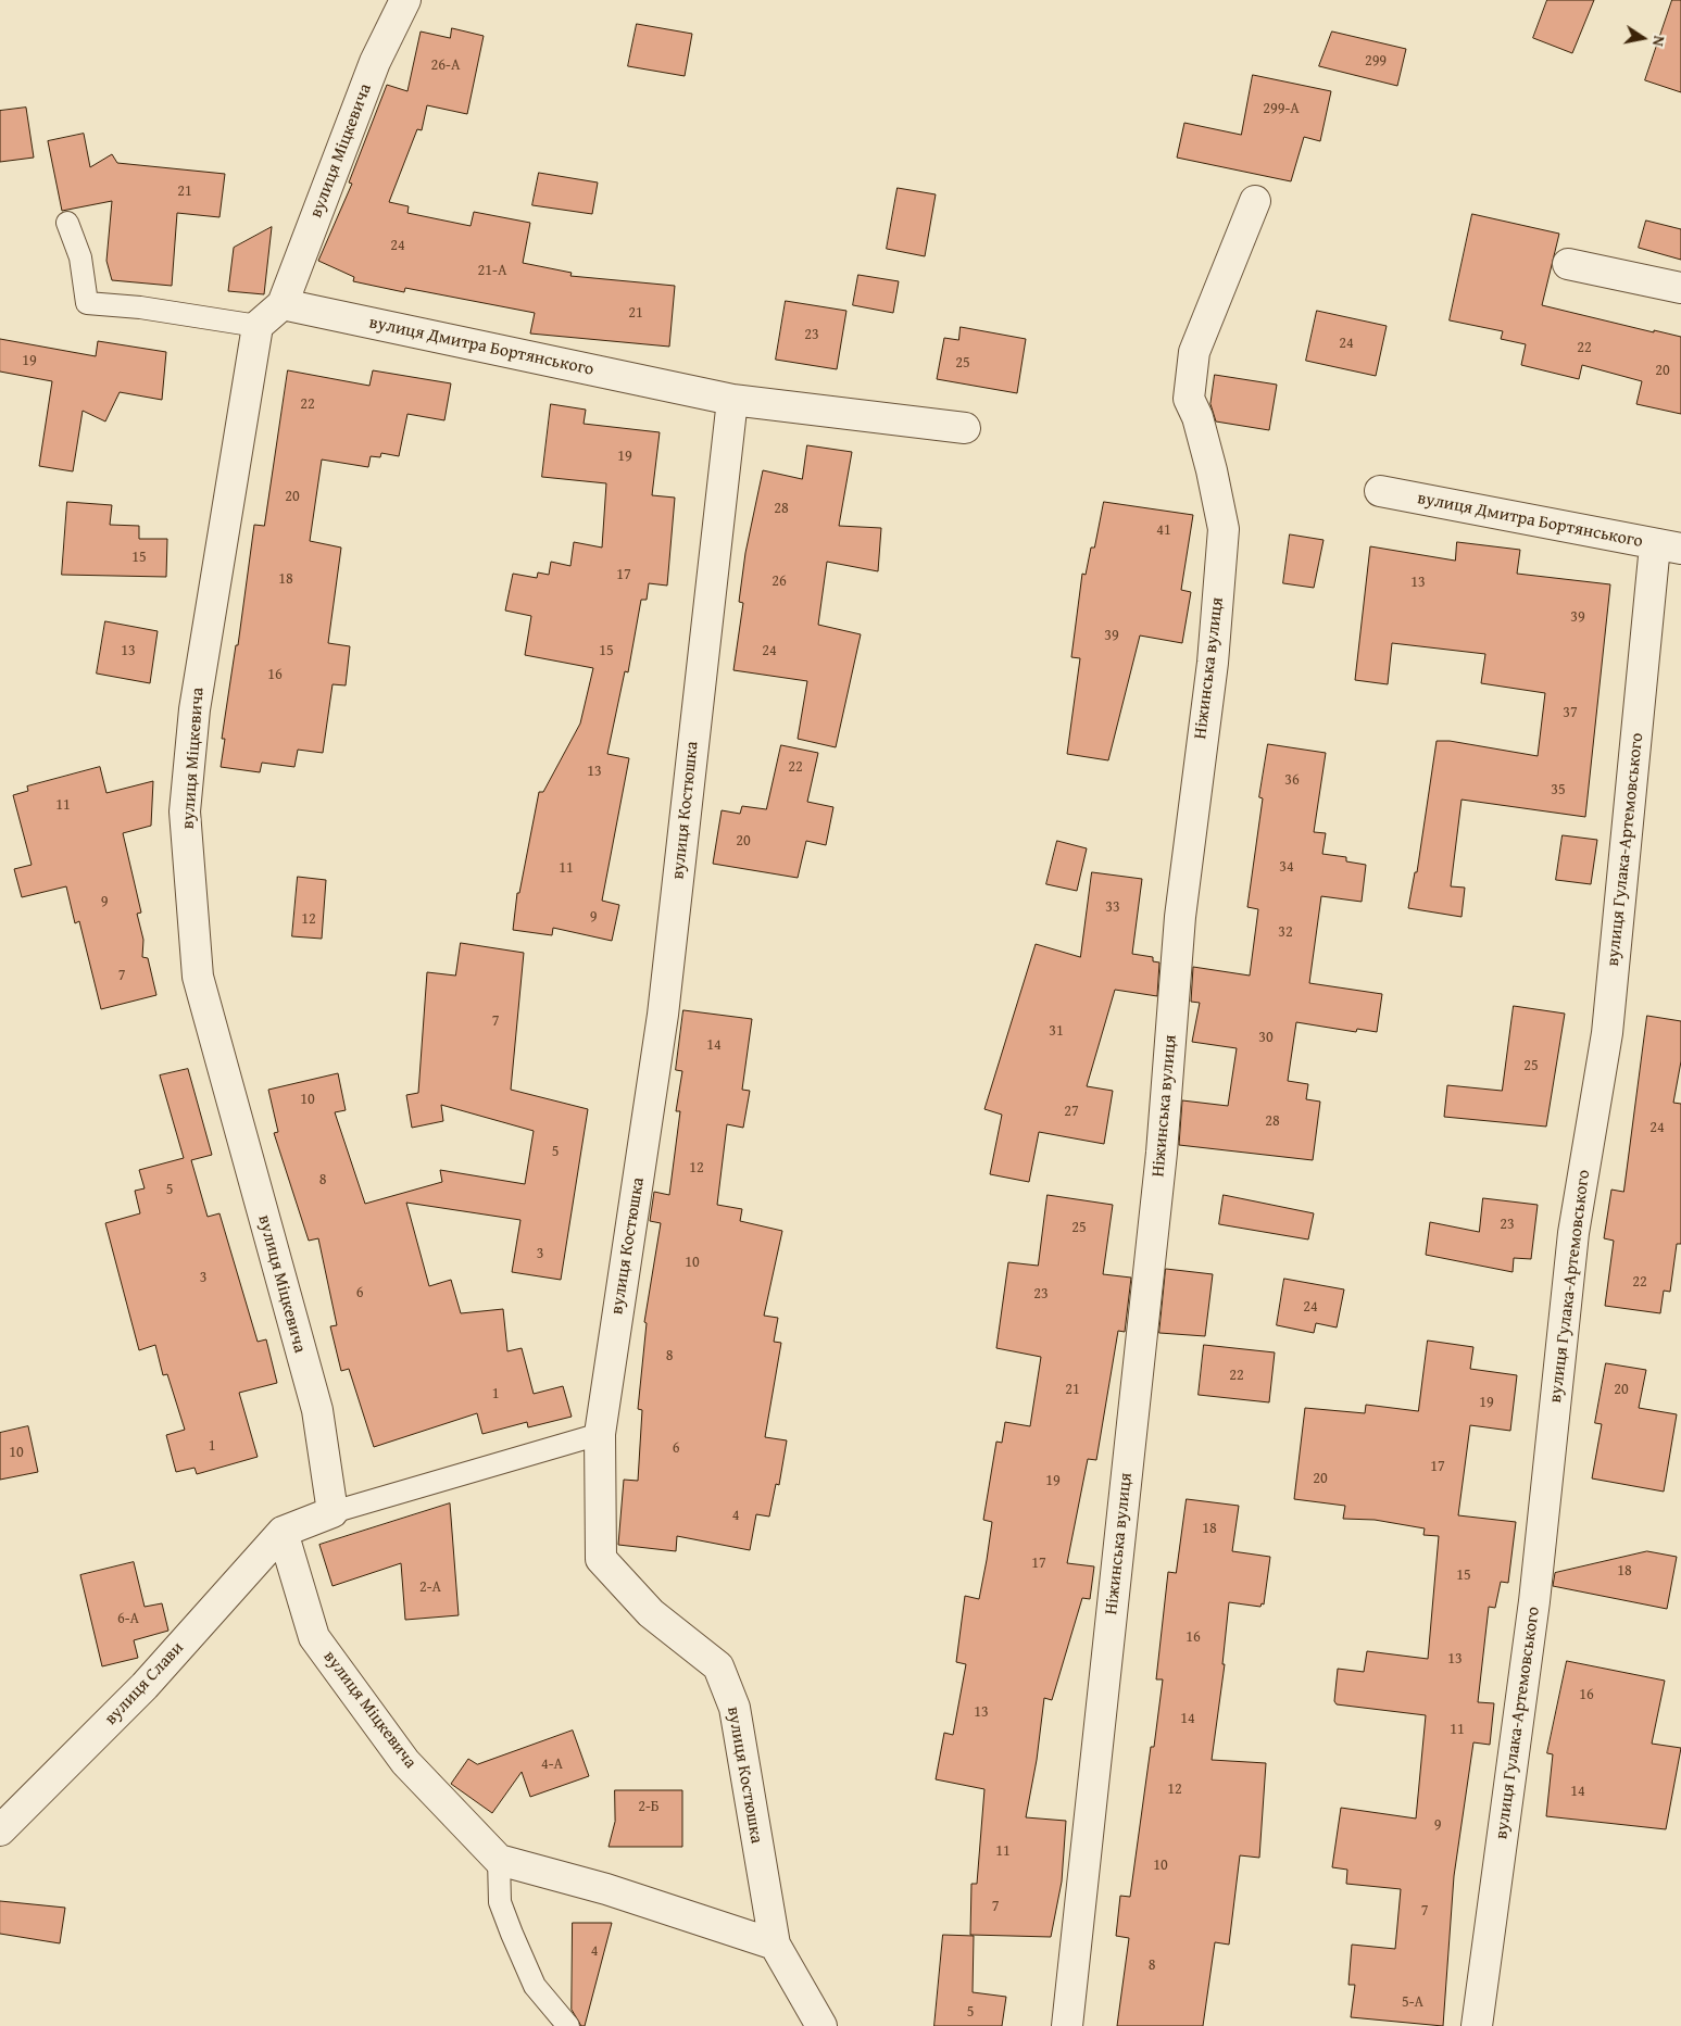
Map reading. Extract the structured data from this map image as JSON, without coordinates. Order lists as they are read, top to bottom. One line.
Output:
{"streets":{"street":["вулиця Міцкевича","вулиця Дмитра Бортянського","Ніжинська вулиця","вулиця Костюшка","вулиця Гулака-Артемовського","вулиця Слави"]},"crossings":[["вулиця Міцкевича","вулиця Дмитра Бортянського"],["вулиця Міцкевича","вулиця Слави"],["вулиця Дмитра Бортянського","вулиця Костюшка"],["вулиця Дмитра Бортянського","вулиця Гулака-Артемовського"]],"house_numbers":["299","26-А","299-А","21","24","21-А","21","23","24","22","19","25","20","22","19","20","28","41","15","17","18","26","13","39","39","13","15","24","16","37","22","13","36","35","11","20","34","11","9","33","9","12","32","7","7","31","30","14","25","10","27","28","24","5","12","8","5","23","25","3","10","3","22","6","23","24","8","22","21","20","1","19","1","6","10","17","20","19","4","18","17","18","15","2-А","6-А","16","13","16","13","14","11","4-А","12","14","2-Б","9","11","10","7","7","4","8","5-А","5"],"north":"right"}
